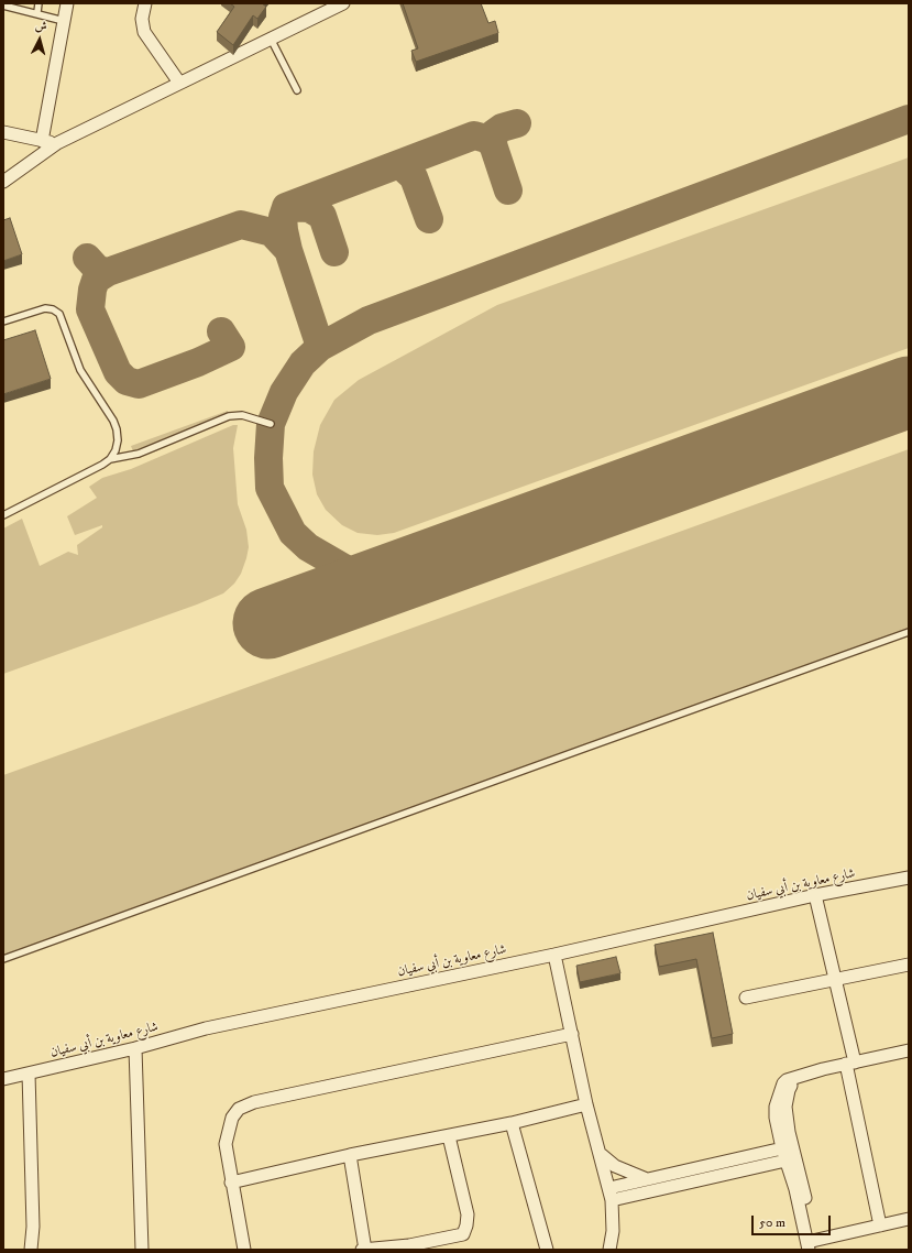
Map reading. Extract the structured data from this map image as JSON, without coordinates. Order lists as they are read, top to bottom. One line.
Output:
{"streets":{"street":["شارع معاوية بن أبي سفيان"]},"scale_bar":"50 m","north":"top"}
